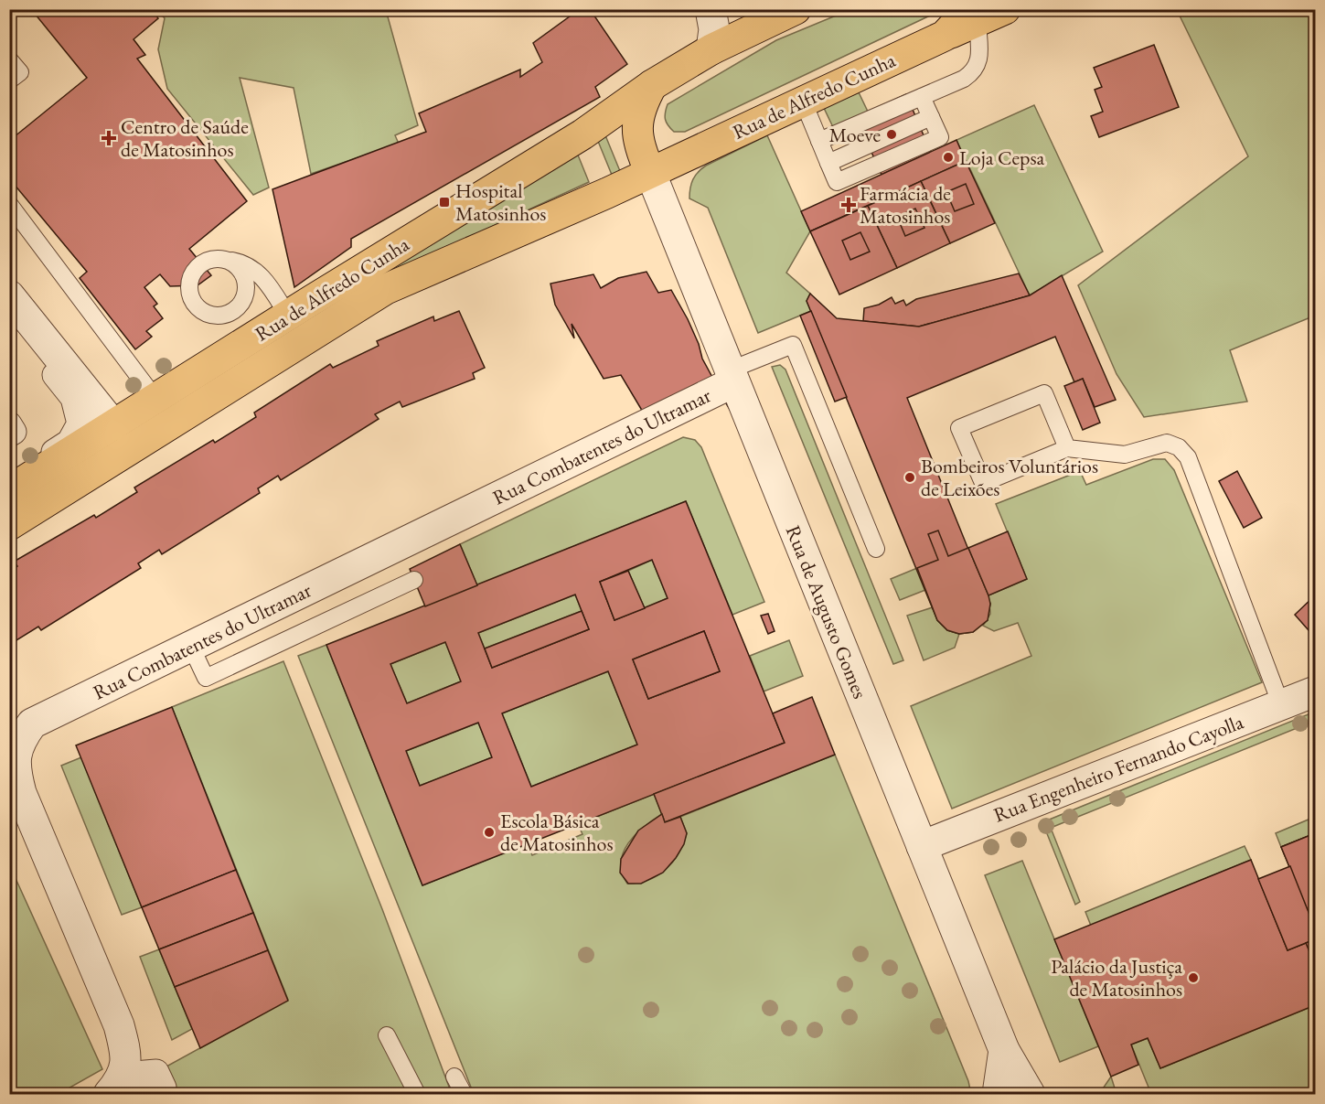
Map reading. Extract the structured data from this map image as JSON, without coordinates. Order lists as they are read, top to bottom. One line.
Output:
{"streets":{"main road":["Rua de Alfredo Cunha"],"street":["Rua Combatentes do Ultramar","Rua de Augusto Gomes","Rua Engenheiro Fernando Cayolla"]},"crossings":[["Rua de Alfredo Cunha","Rua de Augusto Gomes"],["Rua Combatentes do Ultramar","Rua de Augusto Gomes"],["Rua de Augusto Gomes","Rua Engenheiro Fernando Cayolla"]],"places":{"other":["Moeve","Loja Cepsa","Bombeiros Voluntários de Leixões","Escola Básica de Matosinhos","Palácio da Justiça de Matosinhos"],"health":["Centro de Saúde de Matosinhos","Farmácia de Matosinhos"],"transit":["Hospital Matosinhos"]}}
